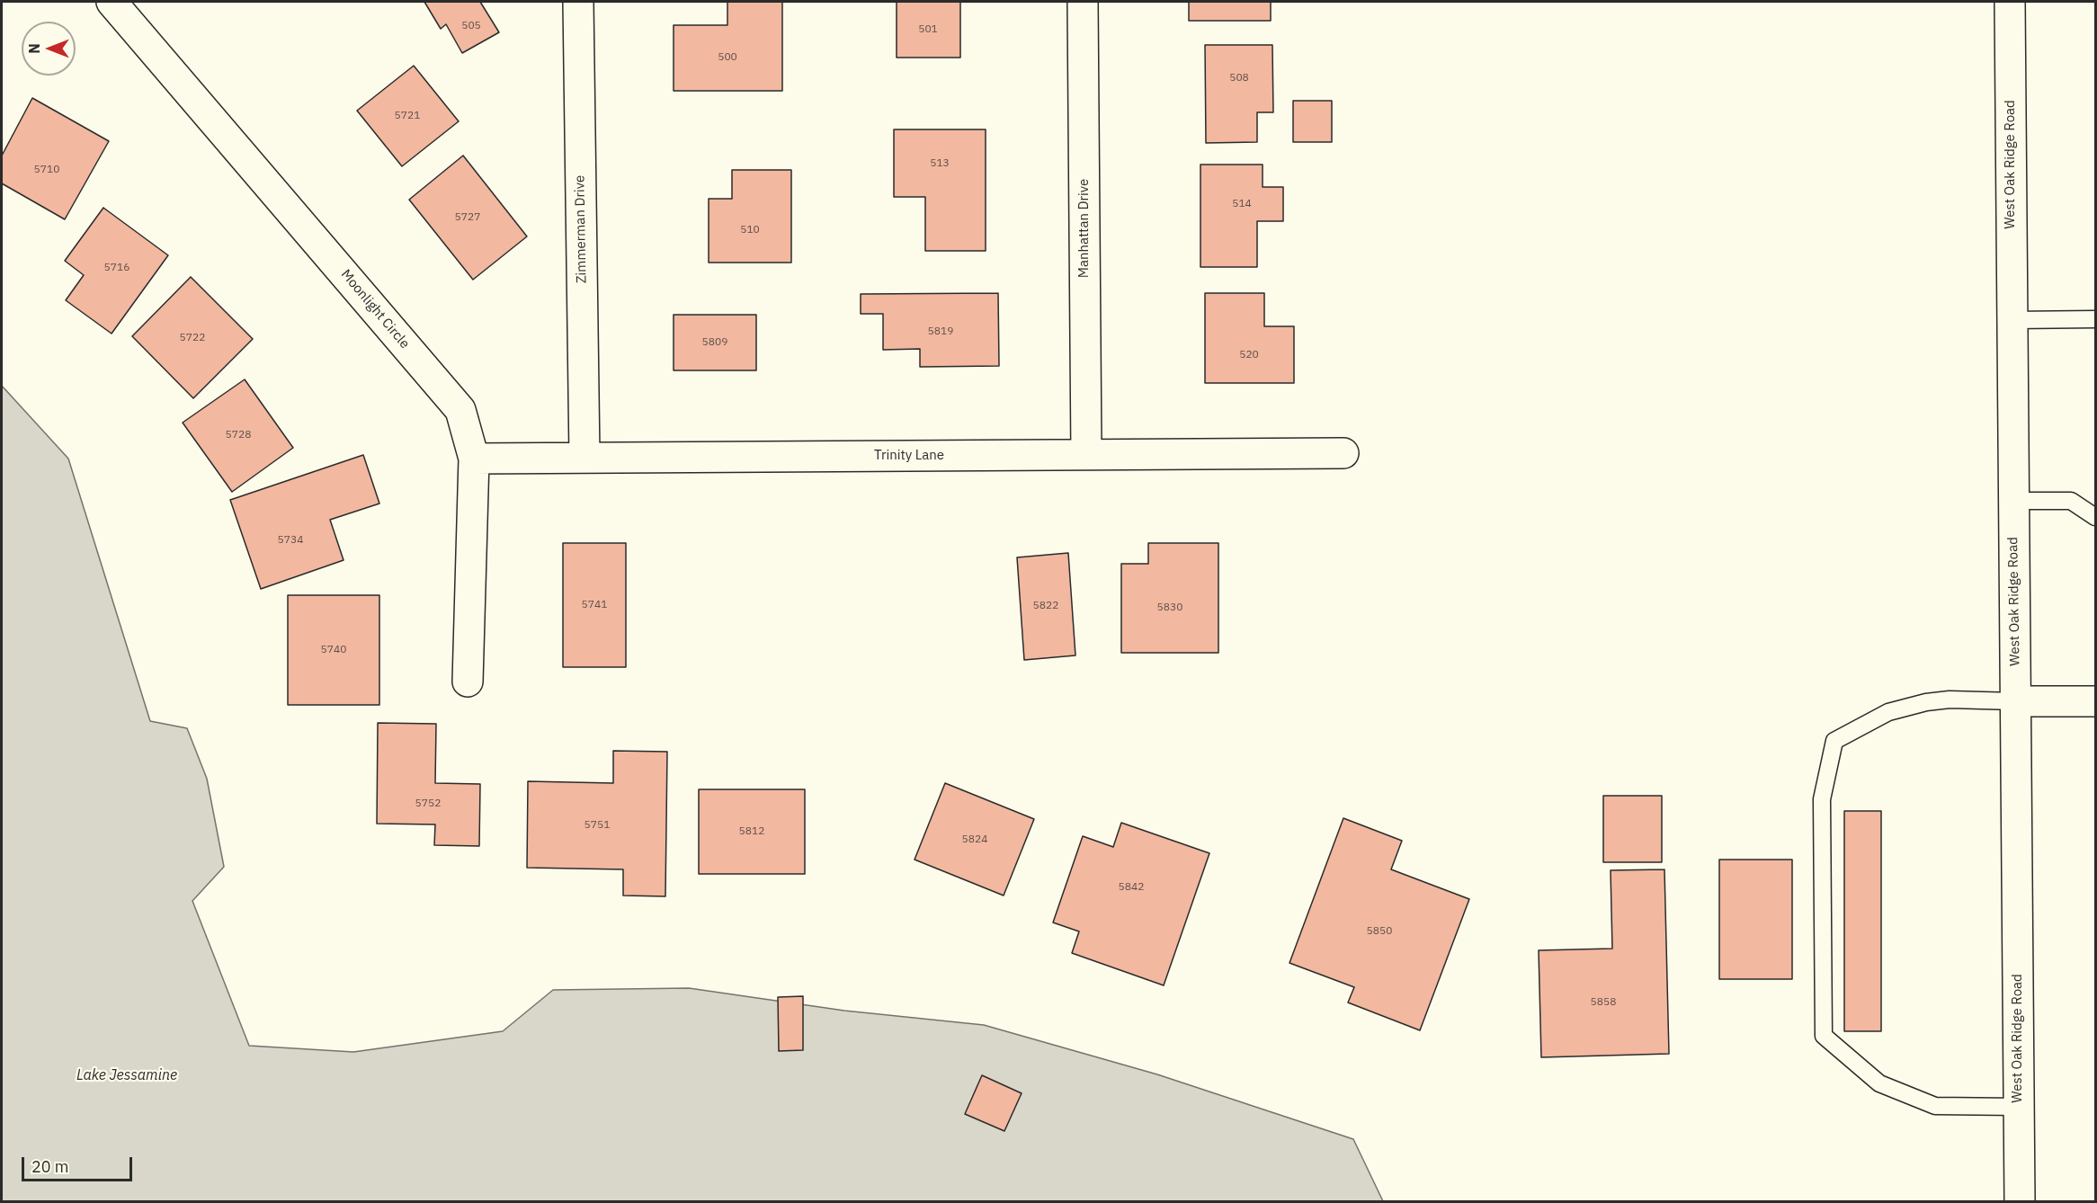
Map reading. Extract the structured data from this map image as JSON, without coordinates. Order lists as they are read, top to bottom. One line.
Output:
{"streets":{"street":["West Oak Ridge Road","Manhattan Drive","Zimmerman Drive","Moonlight Circle","Trinity Lane"]},"crossings":[["Manhattan Drive","Trinity Lane"],["Zimmerman Drive","Trinity Lane"],["Moonlight Circle","Trinity Lane"]],"water":["Lake Jessamine"],"house_numbers":["505","501","500","508","5721","513","5710","514","5727","510","5716","5819","5722","5809","520","5728","5734","5741","5822","5830","5740","5752","5751","5812","5824","5842","5850","5858"],"scale_bar":"20 m","north":"left"}
